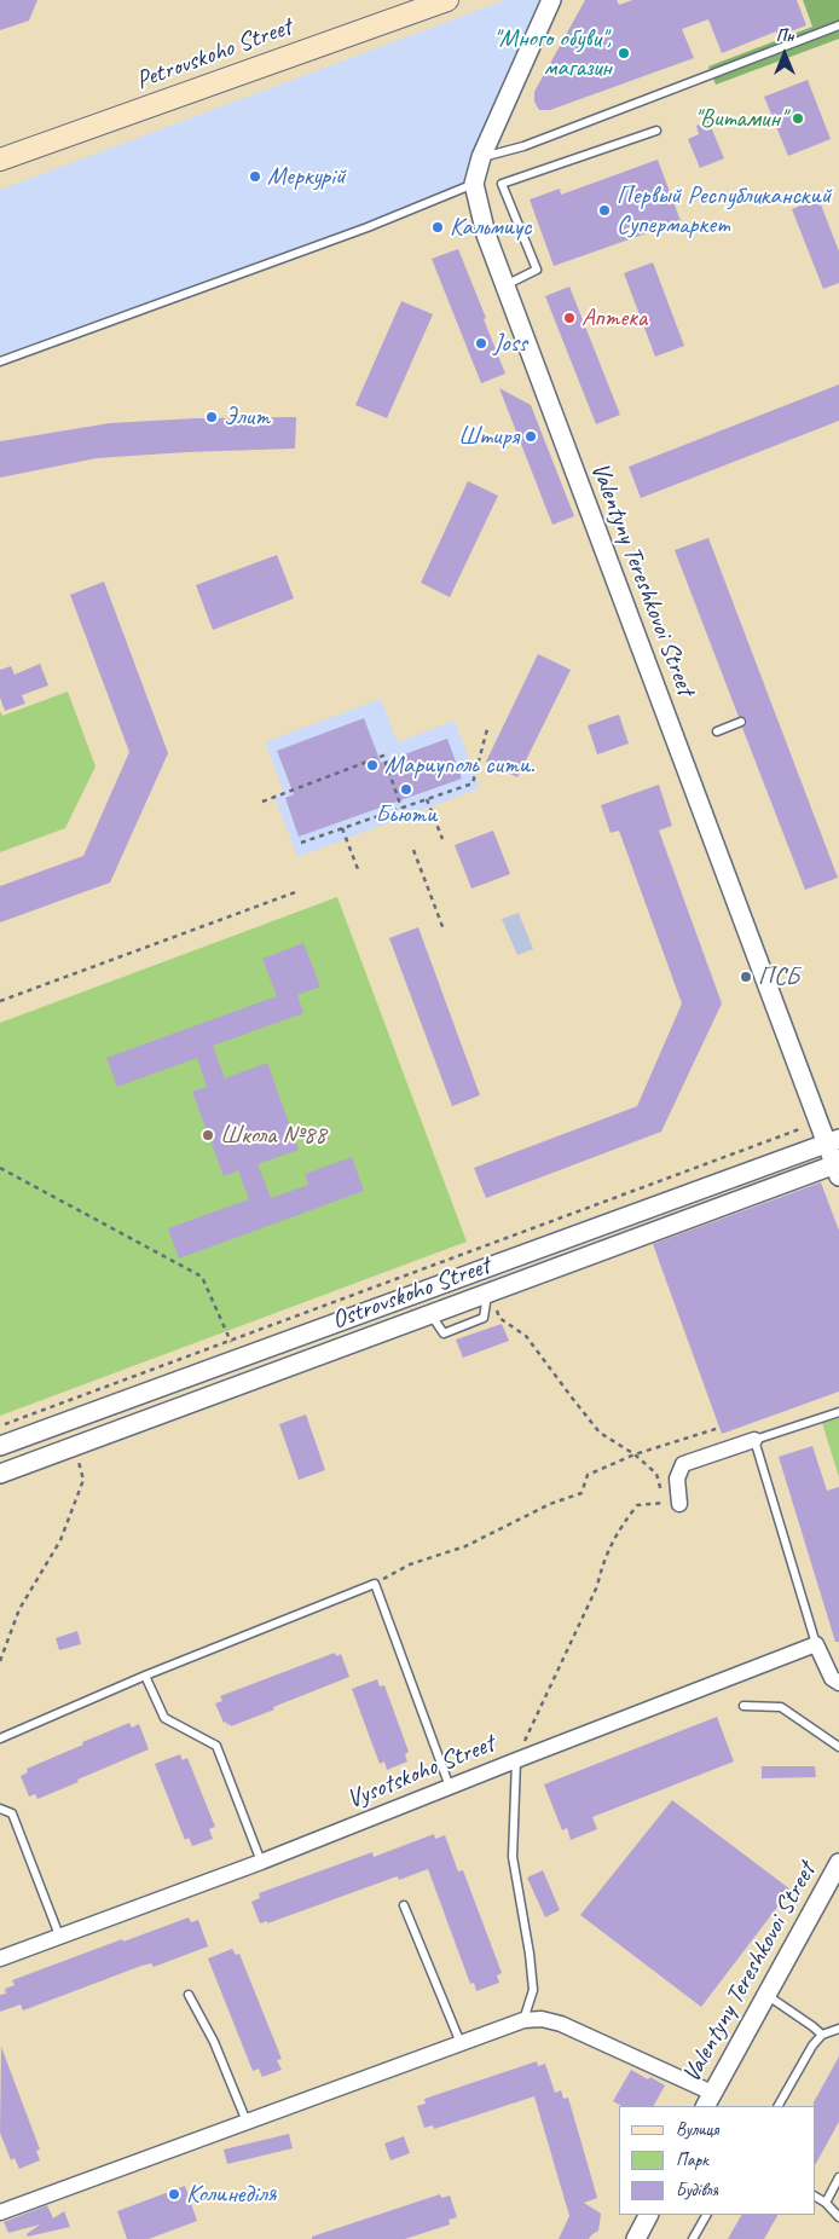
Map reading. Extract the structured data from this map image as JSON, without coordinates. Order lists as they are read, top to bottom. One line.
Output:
{"streets":{"main road":["Petrovskoho Street"],"street":["Valentyny Tereshkovoi Street","Ostrovskoho Street","Vysotskoho Street"]},"crossings":[["Valentyny Tereshkovoi Street","Ostrovskoho Street"]],"places":["\"Много обуви\", магазин","\"Витамин\"","Меркурій","Первый Республиканский Супермаркет","Кальмиус","Аптека","Joss","Элит","Штиря","Мариуполь сити.","Бьюти","ПСБ","Школа №88","Колинеділя"],"legend":["Вулиця","Парк","Будівля"],"north":"top"}
